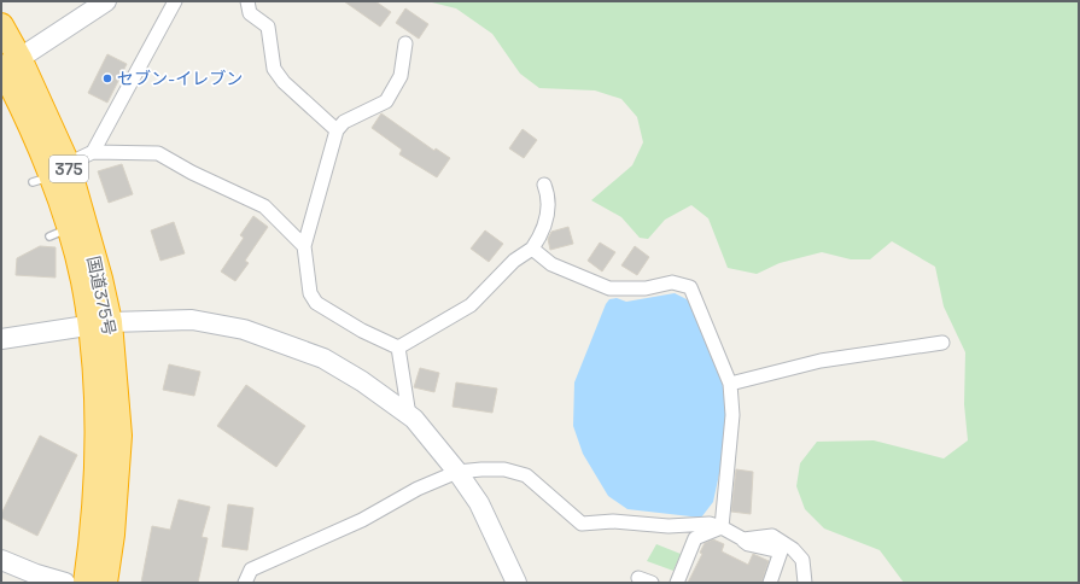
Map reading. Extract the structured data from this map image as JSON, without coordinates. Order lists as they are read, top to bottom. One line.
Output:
{"streets":{"highway":["375","国道375号"]},"places":["セブン-イレブン"]}
